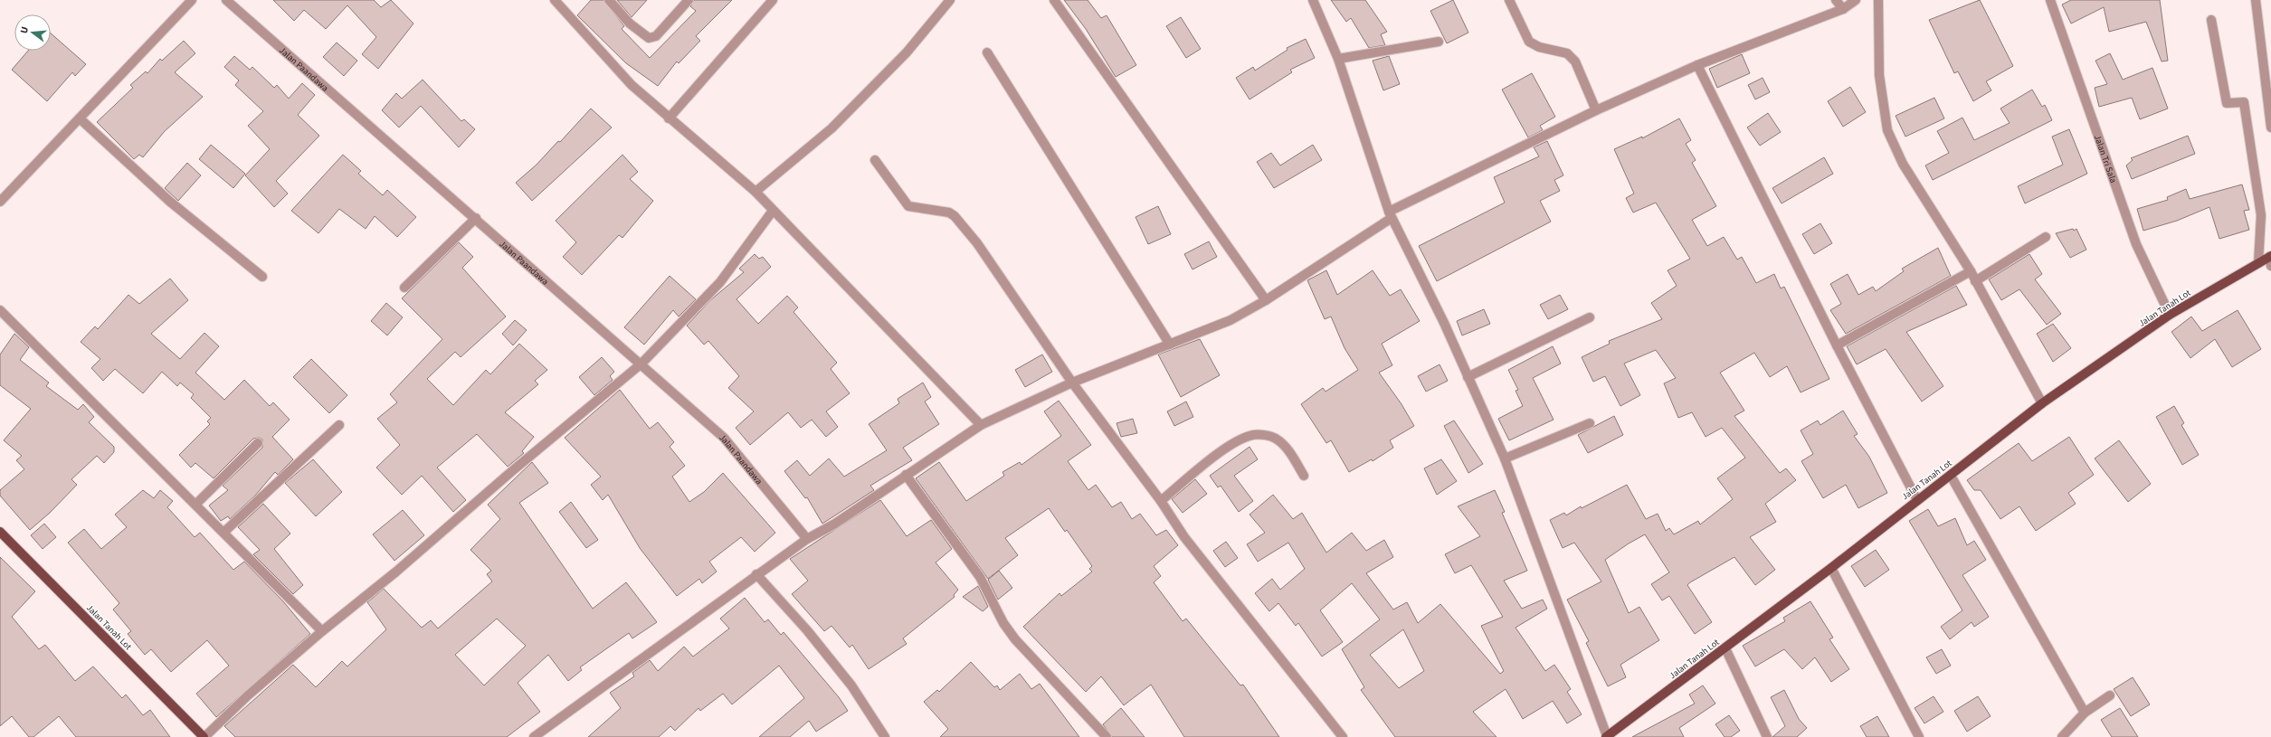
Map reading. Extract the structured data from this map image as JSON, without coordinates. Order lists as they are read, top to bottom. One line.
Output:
{"streets":{"main road":["Jalan Tanah Lot"],"street":["Jalan Paandawa","Jalan Tri Sala"]},"crossings":[["Jalan Tri Sala","Jalan Tanah Lot"]],"north":"left"}
